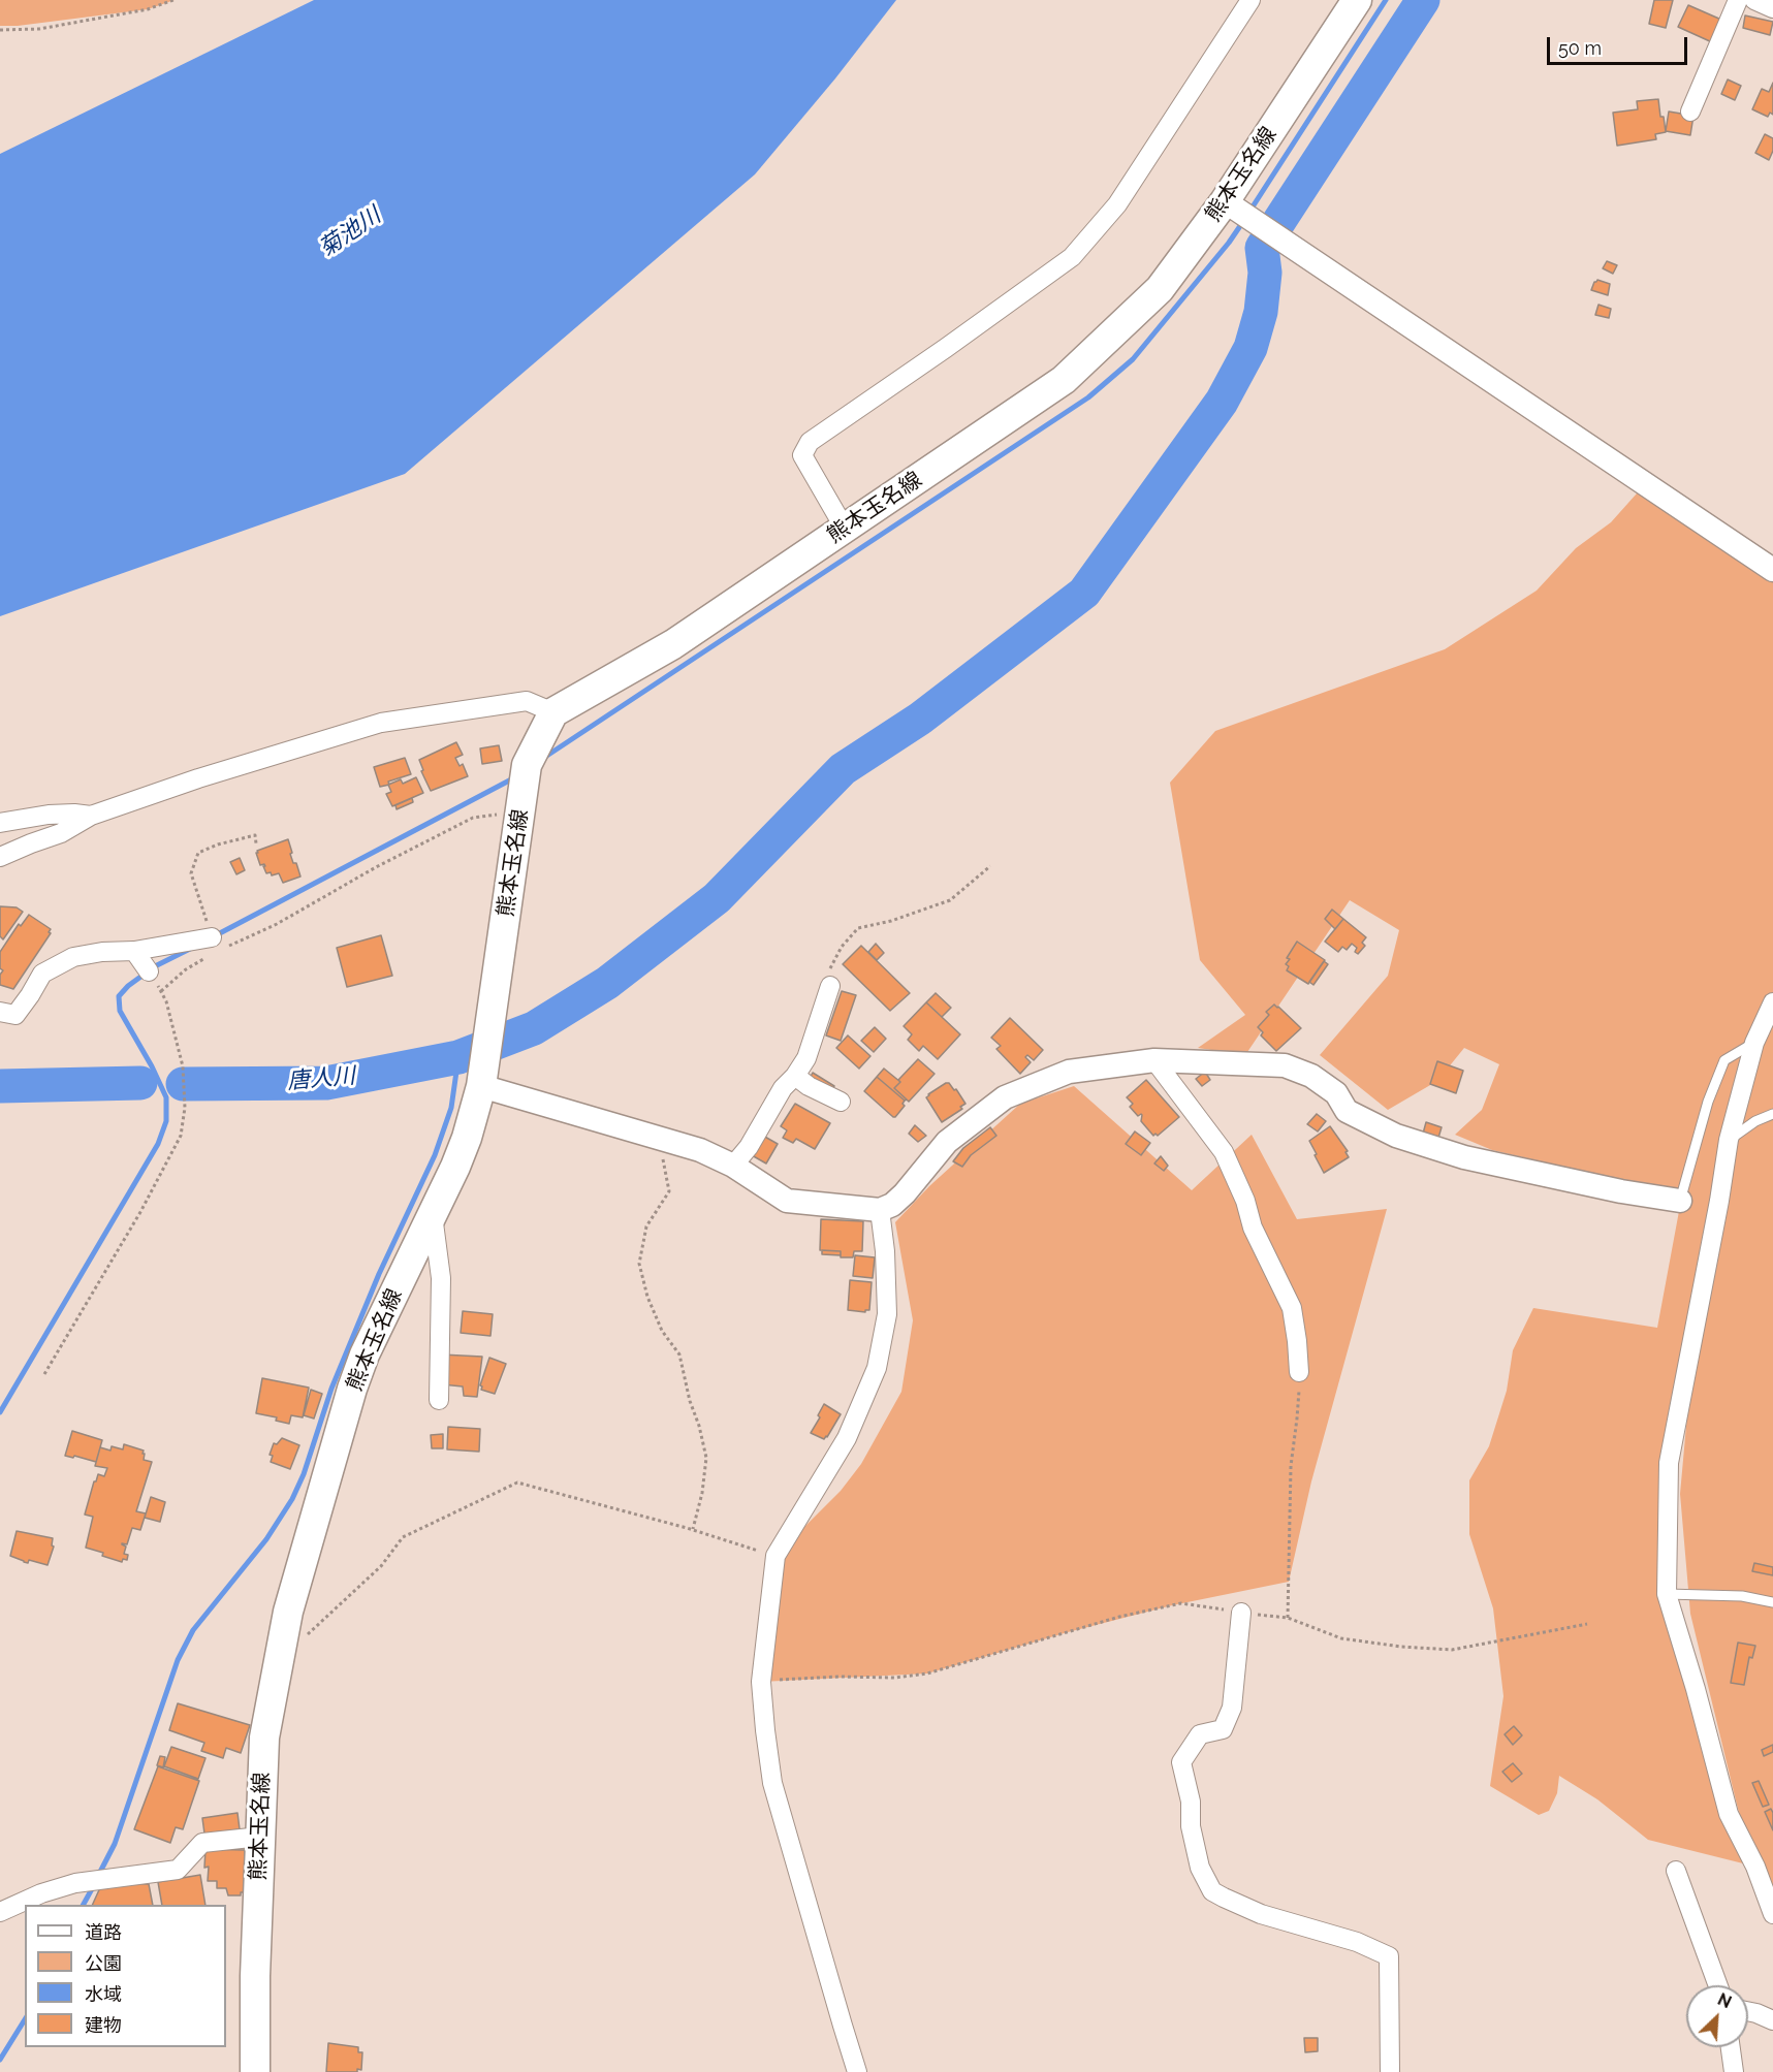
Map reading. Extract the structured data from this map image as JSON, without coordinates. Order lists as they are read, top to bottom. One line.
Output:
{"streets":{"main road":["熊本玉名線"]},"water":["菊池川","唐人川"],"legend":["道路","公園","水域","建物"],"scale_bar":"50 m","north":"top right"}
